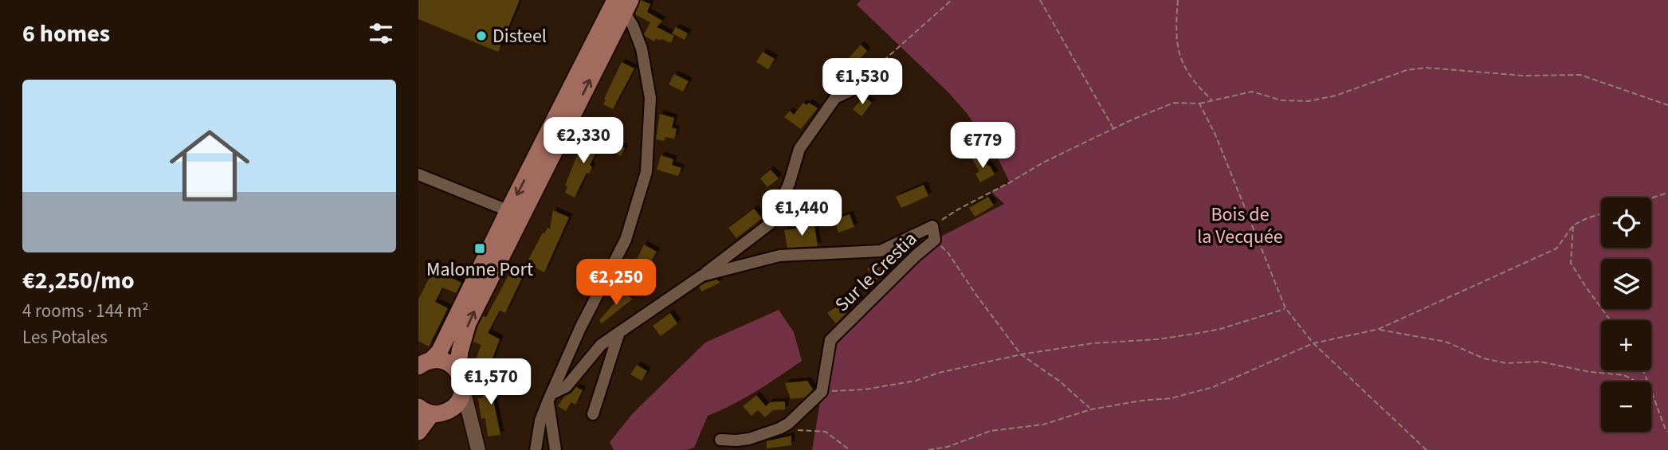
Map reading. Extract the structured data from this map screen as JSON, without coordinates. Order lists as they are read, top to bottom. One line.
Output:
{"streets":{"street":["Sur le Crestia"]},"parks":["Bois de la Vecquée"],"places":{"other":["Disteel"],"transit":["Malonne Port"]},"page":{"heading":"6 homes","price":["€1,530","€2,330","€779","€1,440","€2,250","€1,570"],"list":[{"name":"€2,250/mo","note":"4 rooms · 144 m² · Les Potales"}],"map_buttons":["+","−"]}}
